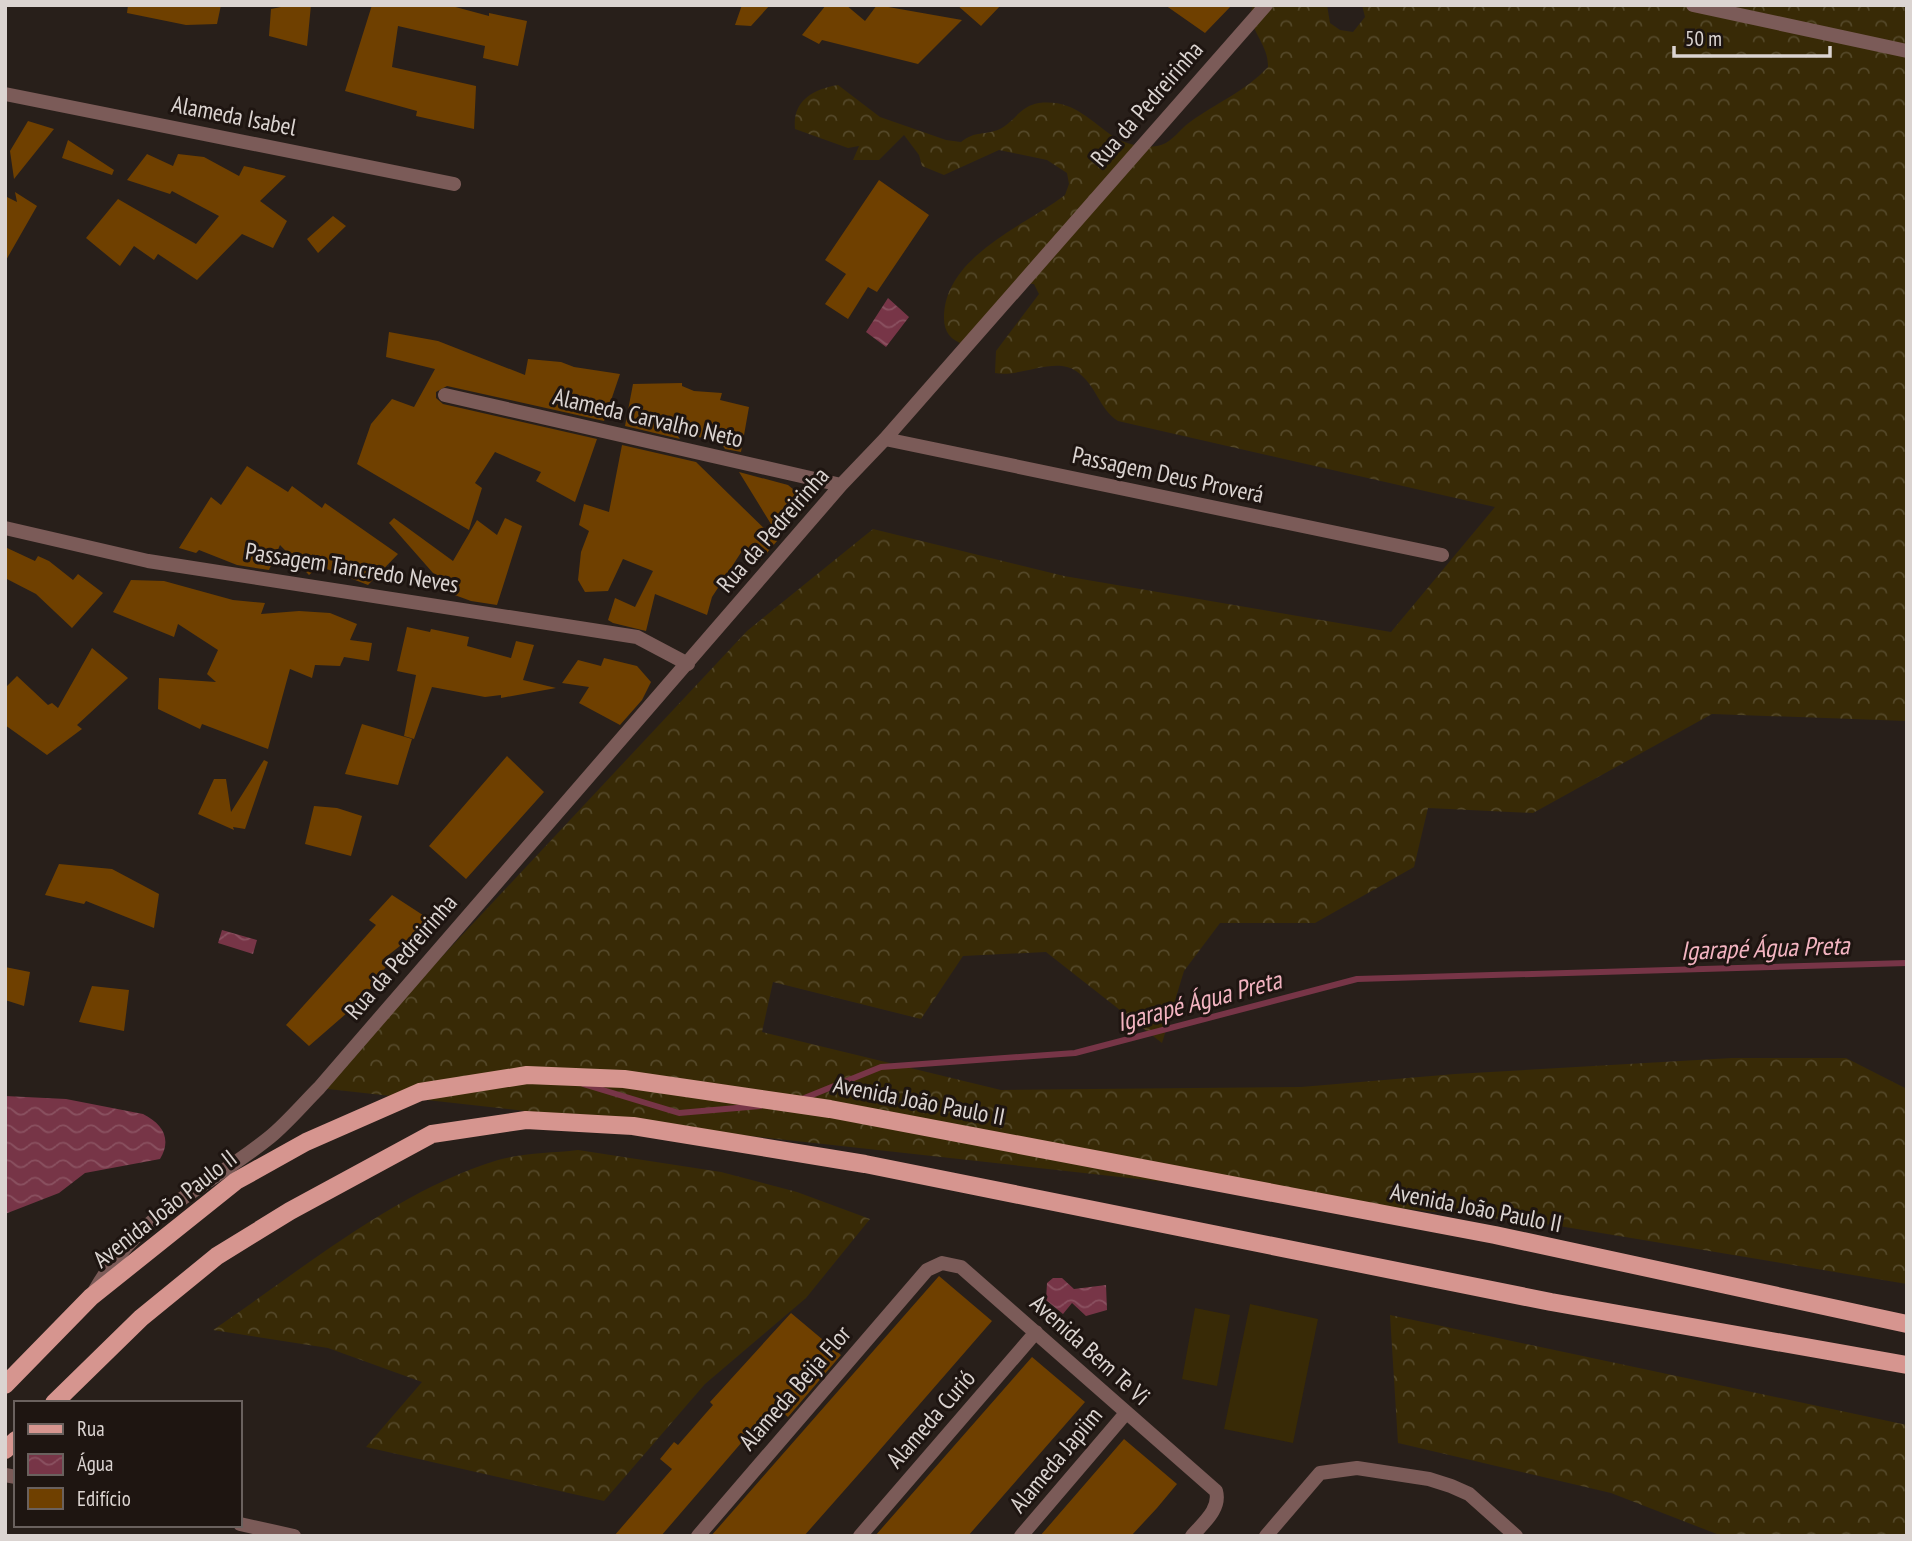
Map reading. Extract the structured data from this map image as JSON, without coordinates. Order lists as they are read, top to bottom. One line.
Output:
{"streets":{"main road":["Avenida João Paulo II"],"street":["Rua da Pedreirinha","Alameda Isabel","Alameda Carvalho Neto","Passagem Deus Proverá","Passagem Tancredo Neves","Avenida Bem Te Vi","Alameda Beija Flor","Alameda Curió","Alameda Japiim"]},"crossings":[["Rua da Pedreirinha","Alameda Carvalho Neto"],["Rua da Pedreirinha","Passagem Deus Proverá"],["Rua da Pedreirinha","Passagem Tancredo Neves"],["Rua da Pedreirinha","Avenida João Paulo II"],["Avenida Bem Te Vi","Alameda Beija Flor"],["Avenida Bem Te Vi","Alameda Curió"],["Avenida Bem Te Vi","Alameda Japiim"]],"water":["Igarapé Água Preta"],"legend":["Rua","Água","Edifício"],"scale_bar":"50 m"}
